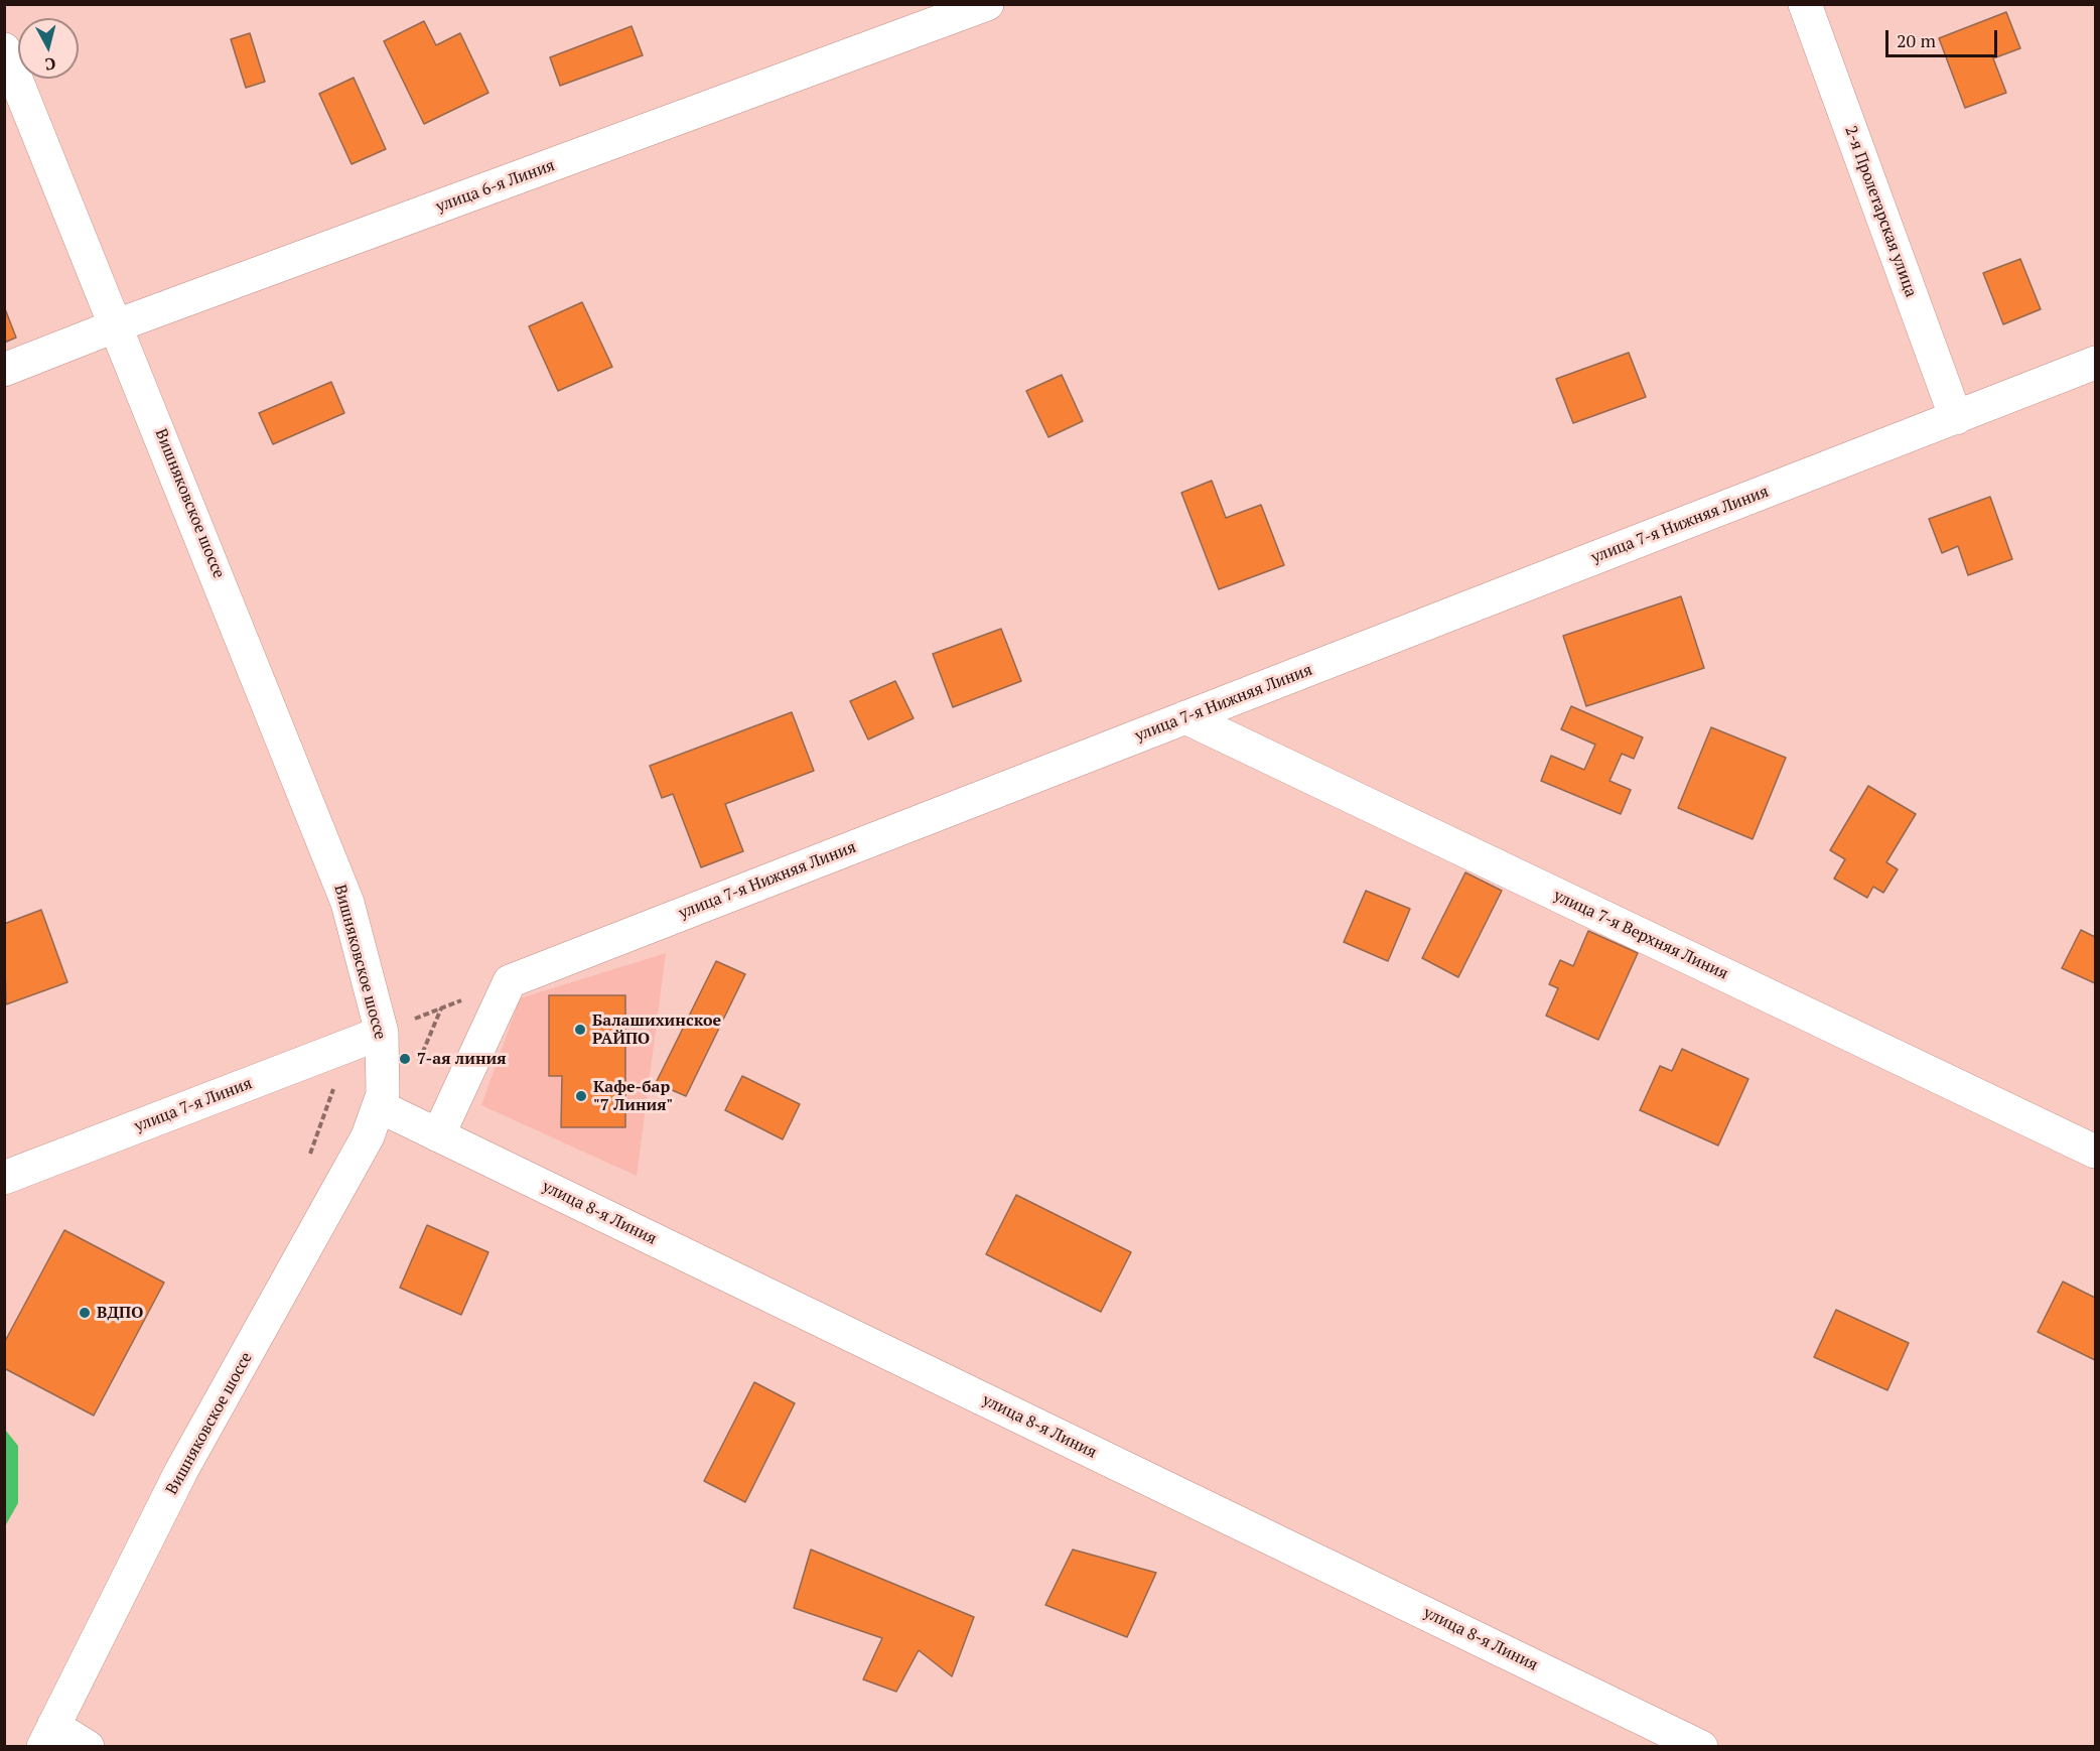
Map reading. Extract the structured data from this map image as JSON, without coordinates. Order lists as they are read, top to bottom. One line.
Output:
{"streets":{"street":["улица 6-я Линия","2-я Пролетарская улица","Вишняковское шоссе","улица 7-я Нижняя Линия","улица 7-я Верхняя Линия","улица 7-я Линия","улица 8-я Линия"]},"crossings":[["улица 6-я Линия","Вишняковское шоссе"],["2-я Пролетарская улица","улица 7-я Нижняя Линия"],["Вишняковское шоссе","улица 7-я Линия"],["Вишняковское шоссе","улица 8-я Линия"],["улица 7-я Нижняя Линия","улица 7-я Верхняя Линия"]],"places":["Балашихинское РАЙПО","7-ая линия","Кафе-бар \"7 Линия\"","ВДПО"],"scale_bar":"20 m","north":"bottom"}
